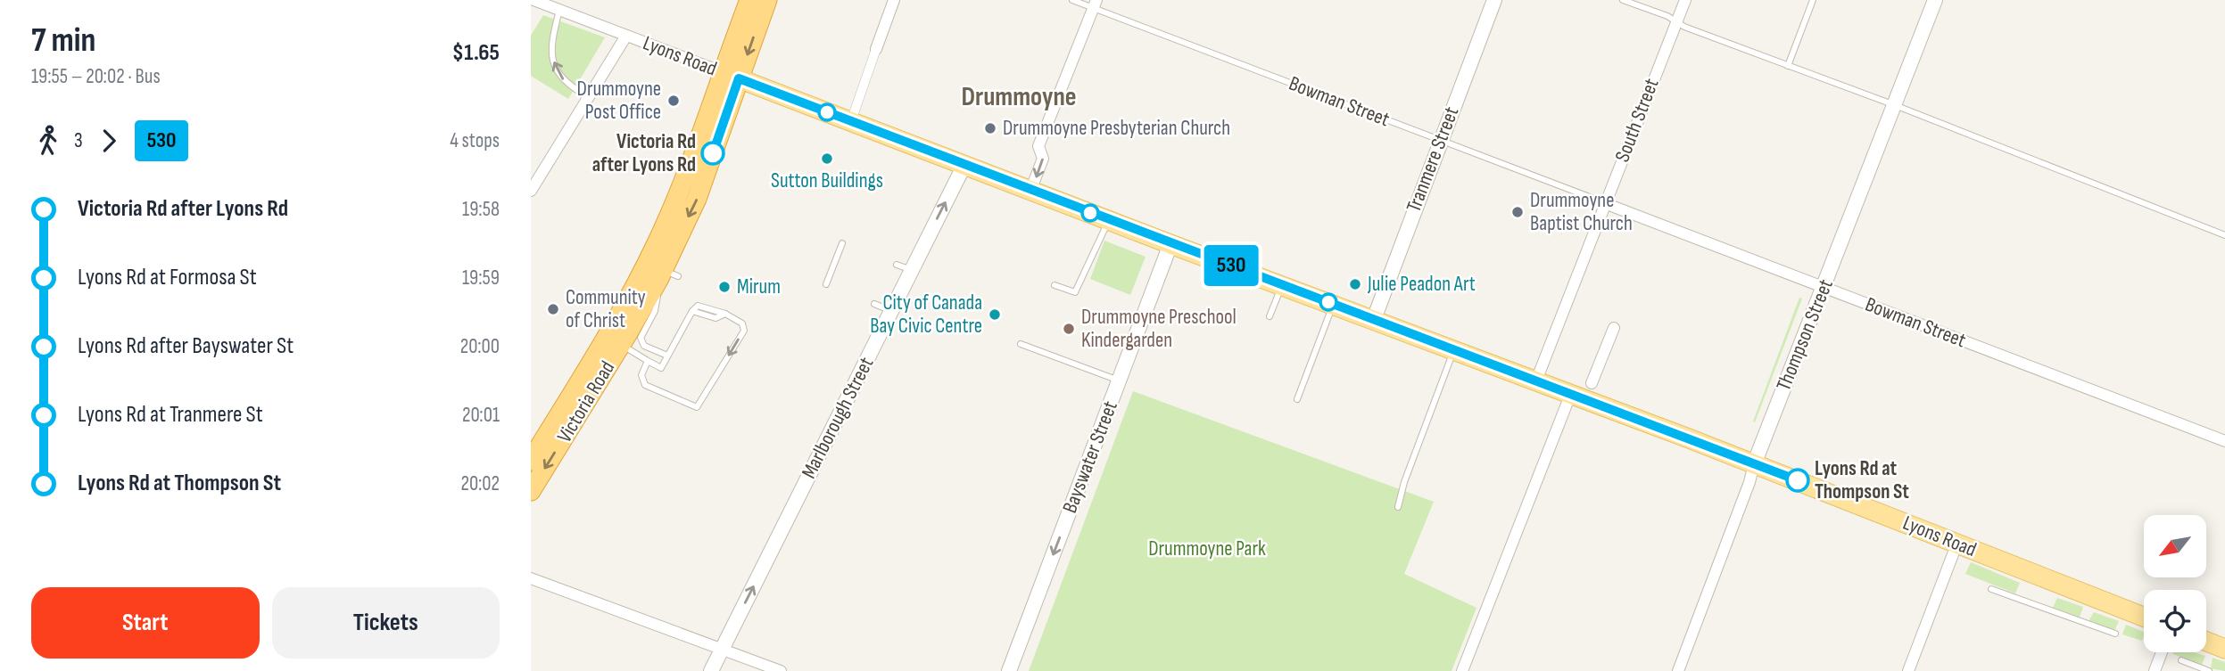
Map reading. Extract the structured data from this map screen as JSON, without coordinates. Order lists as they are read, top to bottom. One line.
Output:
{"streets":{"highway":["Victoria Road"],"main road":["Lyons Road"],"street":["Bowman Street","South Street","Tranmere Street","Thompson Street","Marlborough Street","Bayswater Street"]},"crossings":[["Lyons Road","South Street"],["Lyons Road","Tranmere Street"],["Lyons Road","Thompson Street"],["Lyons Road","Victoria Road"],["Lyons Road","Marlborough Street"],["Lyons Road","Bayswater Street"],["Bowman Street","South Street"],["Bowman Street","Tranmere Street"],["Bowman Street","Thompson Street"]],"one_way":["Marlborough Street","Bayswater Street"],"districts":["Drummoyne"],"parks":["Drummoyne Park"],"places":["Drummoyne Post Office","Drummoyne Presbyterian Church","Victoria Rd after Lyons Rd","Sutton Buildings","Drummoyne Baptist Church","Julie Peadon Art","Mirum","Community of Christ","City of Canada Bay Civic Centre","Drummoyne Preschool Kindergarden","Lyons Rd at Thompson St"],"lines":["bus line 530"],"north":"bottom left","page":{"heading":["7 min","19:55 – 20:02 · Bus","$1.65"],"on_map":"530","legs":["3","530","4 stops"],"list":[{"name":"Victoria Rd after Lyons Rd","value":"19:58"},{"name":"Lyons Rd at Formosa St","value":"19:59"},{"name":"Lyons Rd after Bayswater St","value":"20:00"},{"name":"Lyons Rd at Tranmere St","value":"20:01"},{"name":"Lyons Rd at Thompson St","value":"20:02"}],"buttons":["Start","Tickets"]}}
